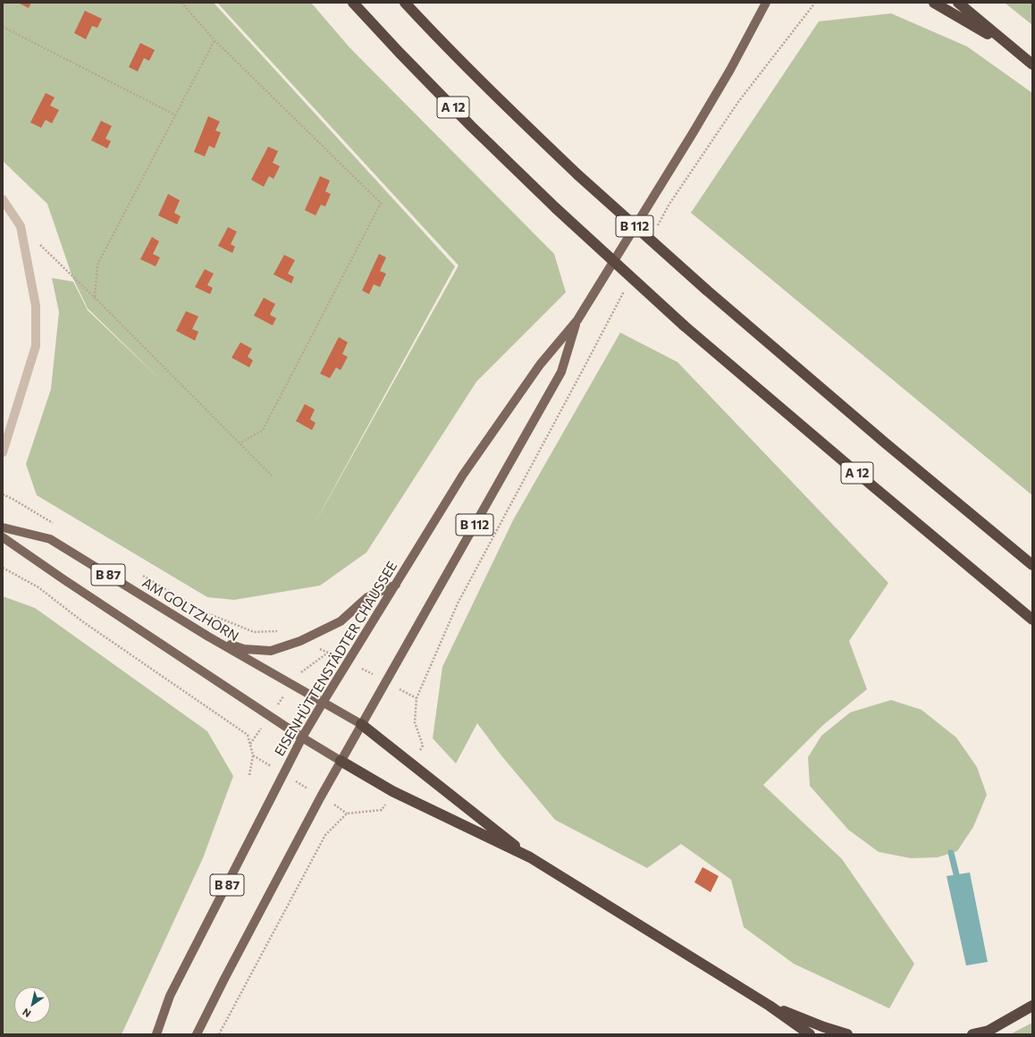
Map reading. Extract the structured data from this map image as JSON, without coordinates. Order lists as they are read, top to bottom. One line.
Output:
{"streets":{"highway":["A 12"],"main road":["B 112","B 87","AM GOLTZHORN","EISENHÜTTENSTÄDTER CHAUSSEE"]},"crossings":[["B 87","EISENHÜTTENSTÄDTER CHAUSSEE"],["AM GOLTZHORN","EISENHÜTTENSTÄDTER CHAUSSEE"]],"north":"bottom left"}
